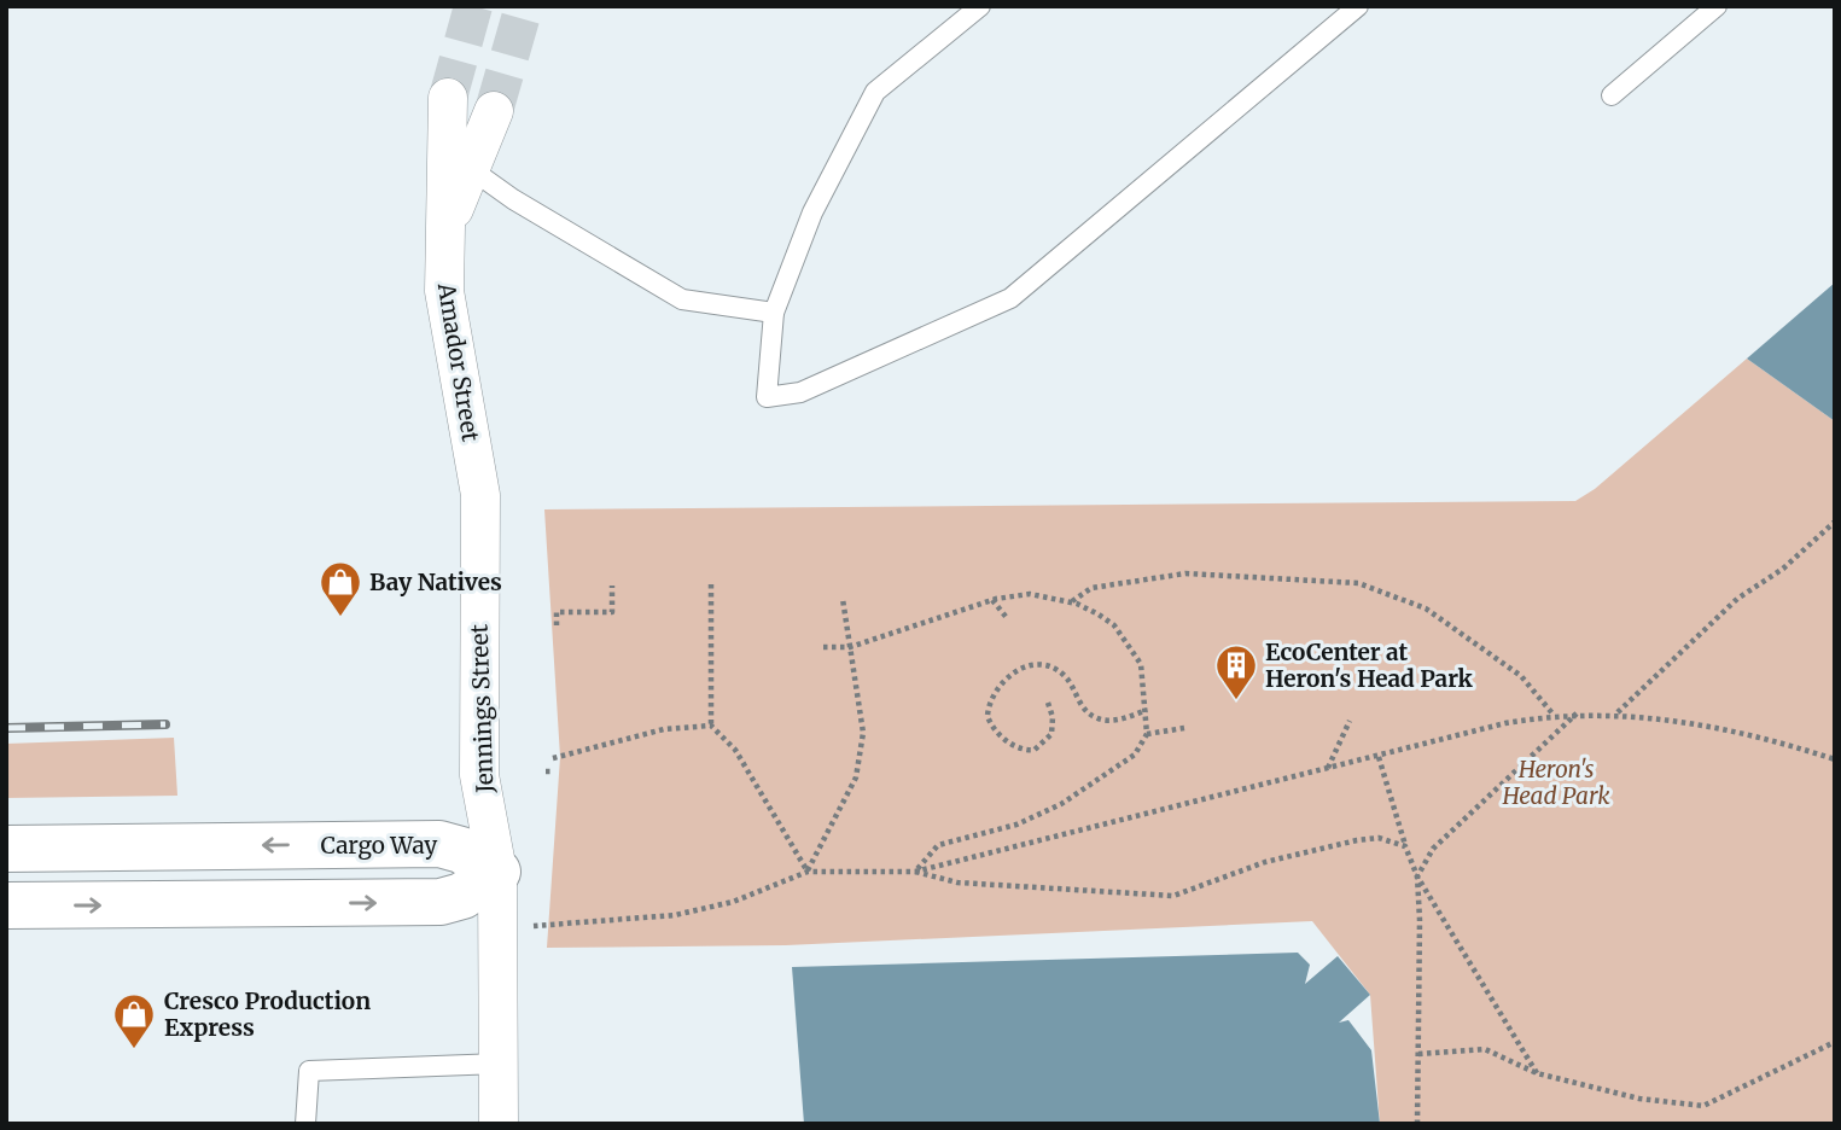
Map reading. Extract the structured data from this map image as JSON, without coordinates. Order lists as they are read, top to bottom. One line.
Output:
{"streets":{"main road":["Cargo Way"],"street":["Amador Street","Jennings Street"]},"crossings":[["Amador Street","Jennings Street"],["Jennings Street","Cargo Way"]],"parks":["Heron's Head Park"],"places":{"shop":["Bay Natives","Cresco Production Express"],"building":["EcoCenter at Heron's Head Park"]}}
